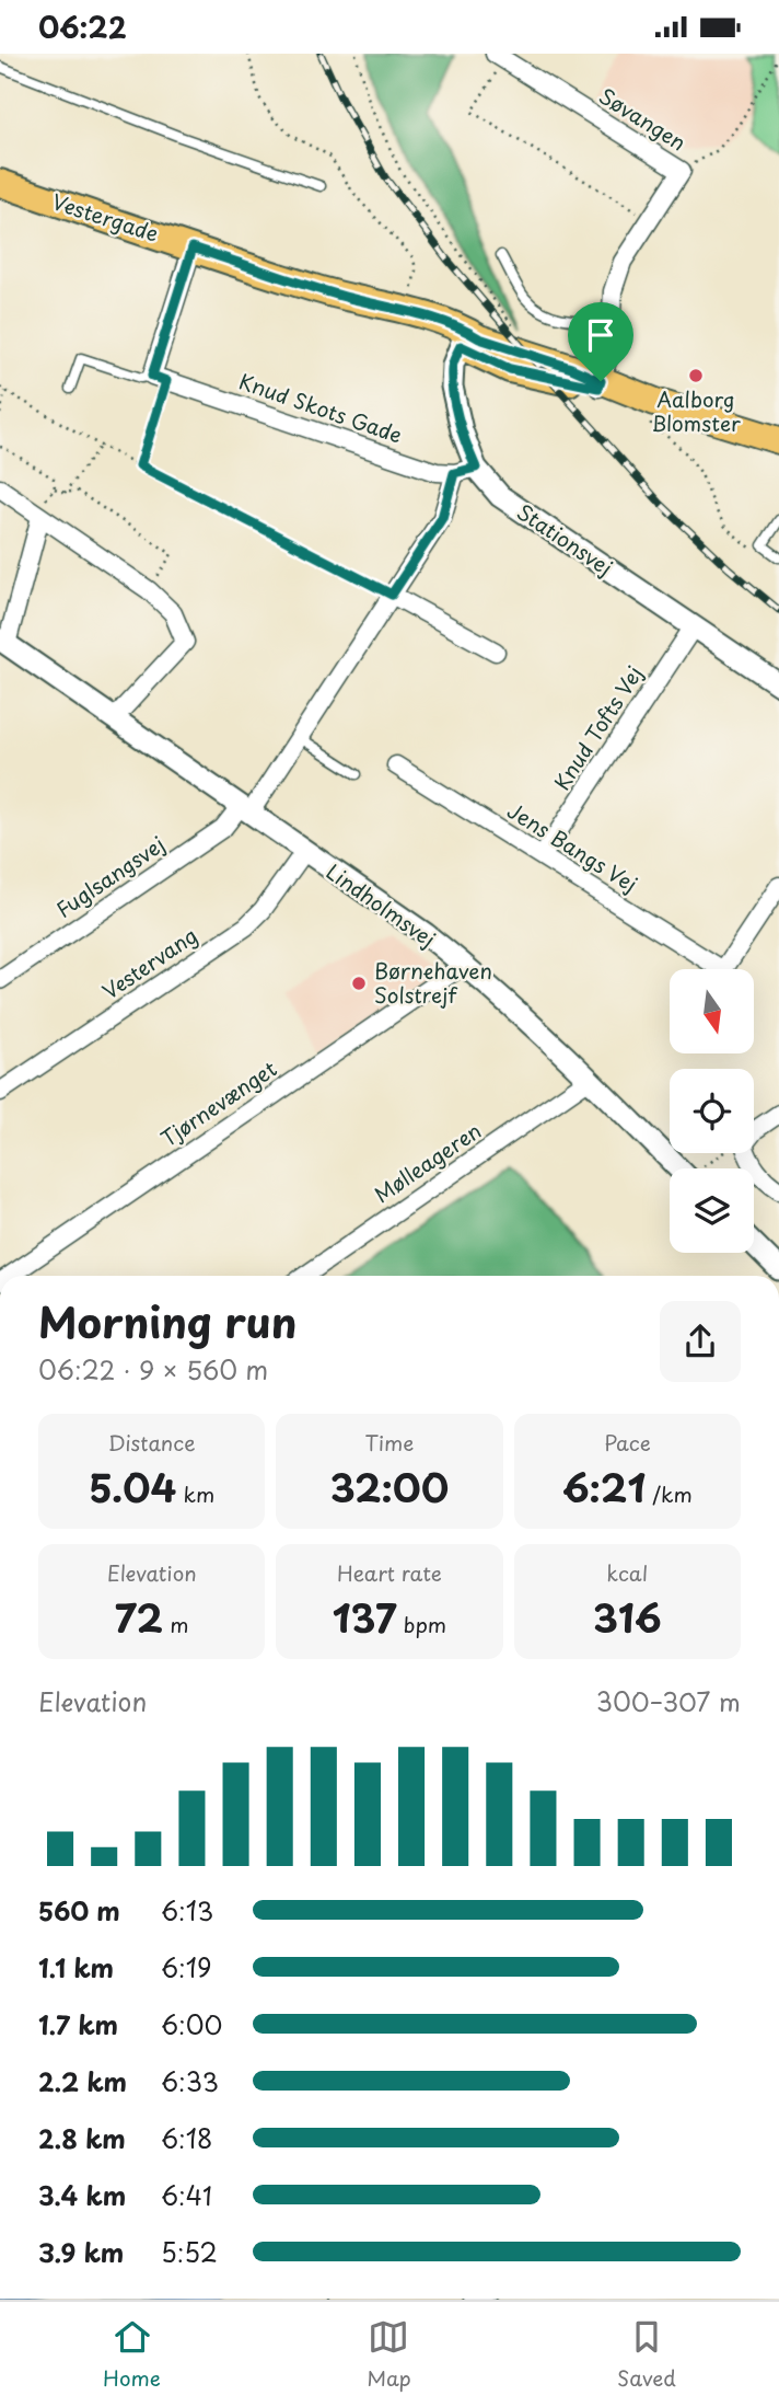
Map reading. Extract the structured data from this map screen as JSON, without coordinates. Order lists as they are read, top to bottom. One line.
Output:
{"streets":{"main road":["Vestergade"],"street":["Søvangen","Knud Skots Gade","Stationsvej","Knud Tofts Vej","Jens Bangs Vej","Fuglsangsvej","Lindholmsvej","Vestervang","Tjørnevænget","Mølleageren"]},"crossings":[["Søvangen","Vestergade"],["Vestergade","Stationsvej"],["Knud Skots Gade","Stationsvej"],["Knud Skots Gade","Fuglsangsvej"],["Stationsvej","Knud Tofts Vej"],["Knud Tofts Vej","Jens Bangs Vej"],["Fuglsangsvej","Lindholmsvej"],["Lindholmsvej","Vestervang"],["Lindholmsvej","Tjørnevænget"],["Lindholmsvej","Mølleageren"]],"places":["Aalborg Blomster","Børnehaven Solstrejf"],"north":"bottom","page":{"status":"06:22","heading":["Morning run","06:22 · 9 × 560 m"],"stats":[["Distance","5.04 km"],["Time","32:00"],["Pace","6:21 /km"],["Elevation","72 m"],["Heart rate","137 bpm"],["kcal","316"]],"chart":["Elevation","300–307 m"],"list":[{"name":"560 m","note":"6:13"},{"name":"1.1 km","note":"6:19"},{"name":"1.7 km","note":"6:00"},{"name":"2.2 km","note":"6:33"},{"name":"2.8 km","note":"6:18"},{"name":"3.4 km","note":"6:41"},{"name":"3.9 km","note":"5:52"}],"tabs":["Home","Map","Saved"]}}
